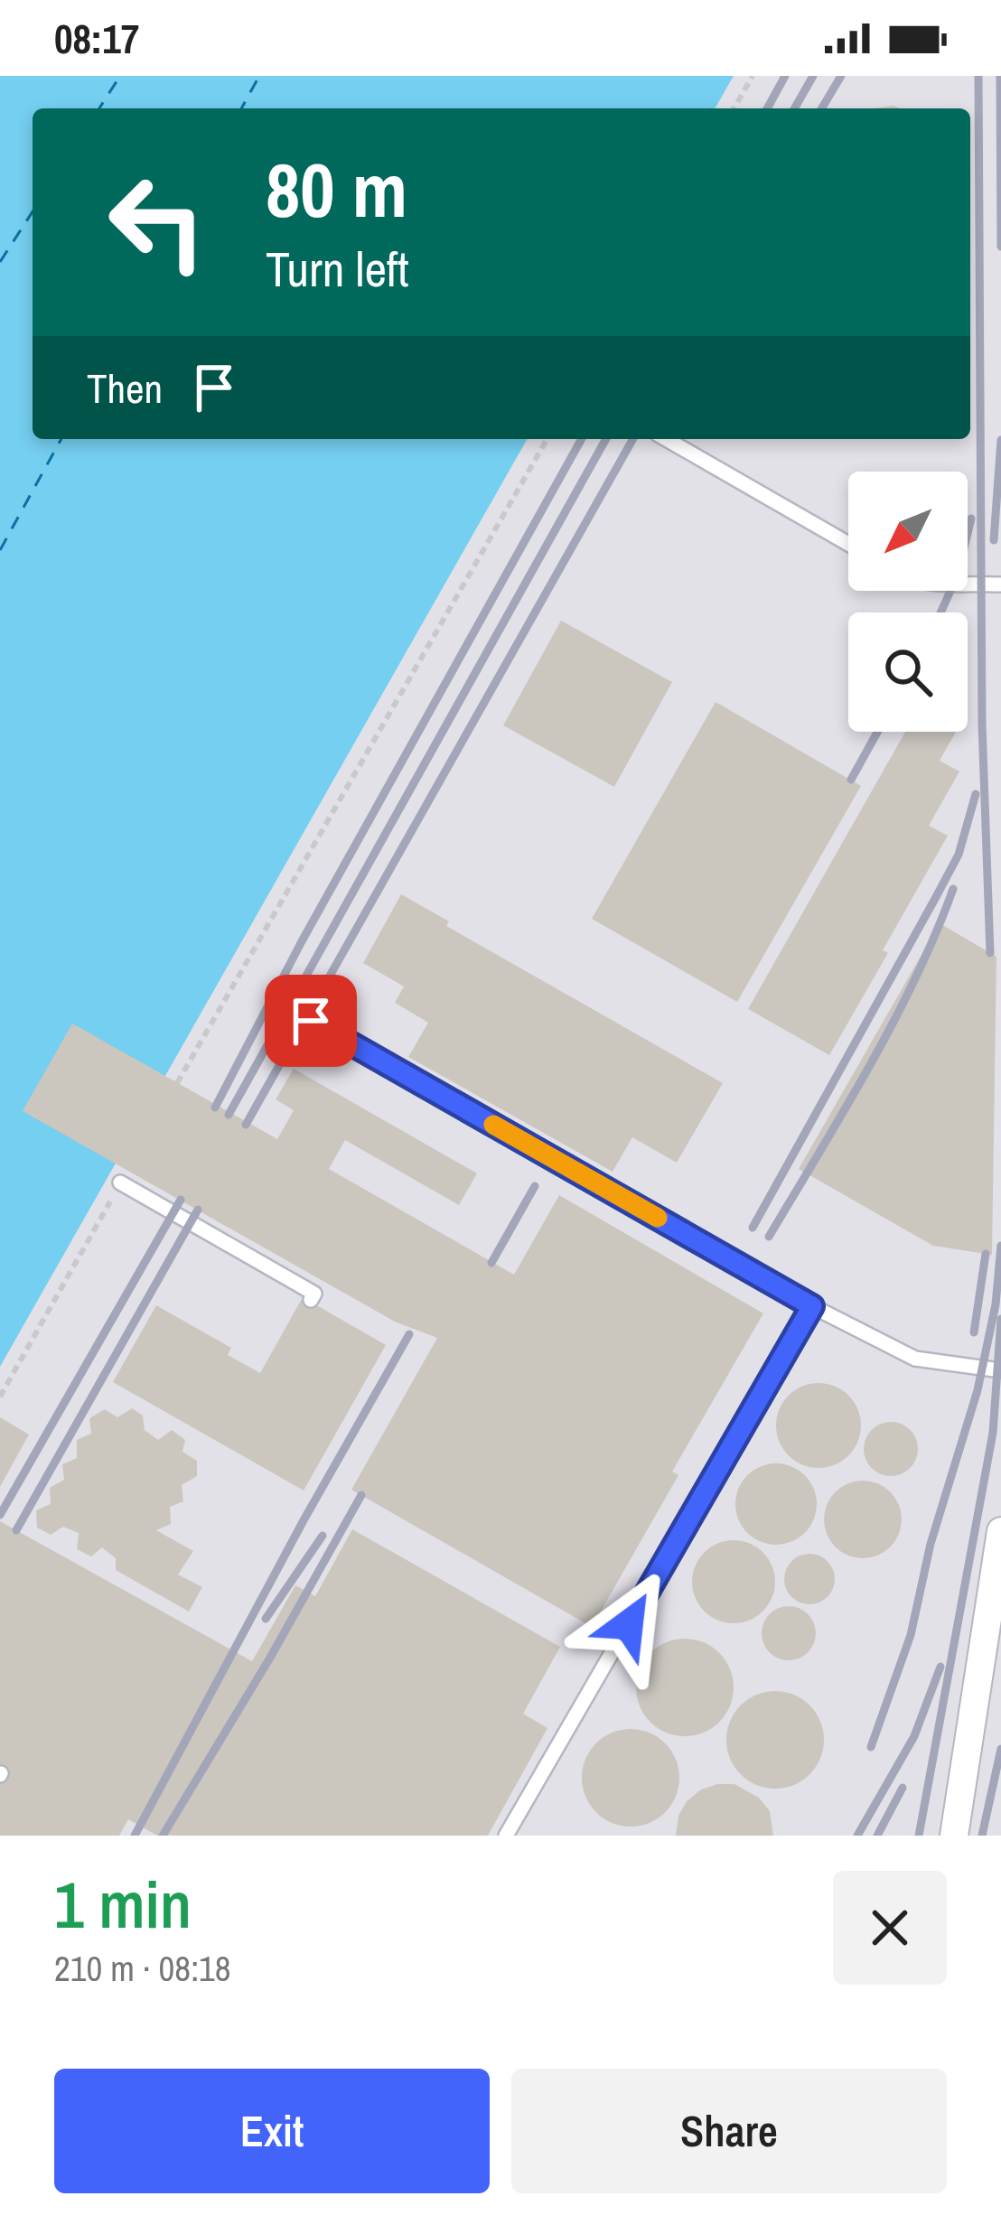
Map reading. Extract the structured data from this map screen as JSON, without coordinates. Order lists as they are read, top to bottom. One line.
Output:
{"north":"bottom left","page":{"status":"08:17","turn":["80 m","Turn left"],"then":"Then","heading":["1 min","210 m · 08:18"],"buttons":["Exit","Share"]}}
